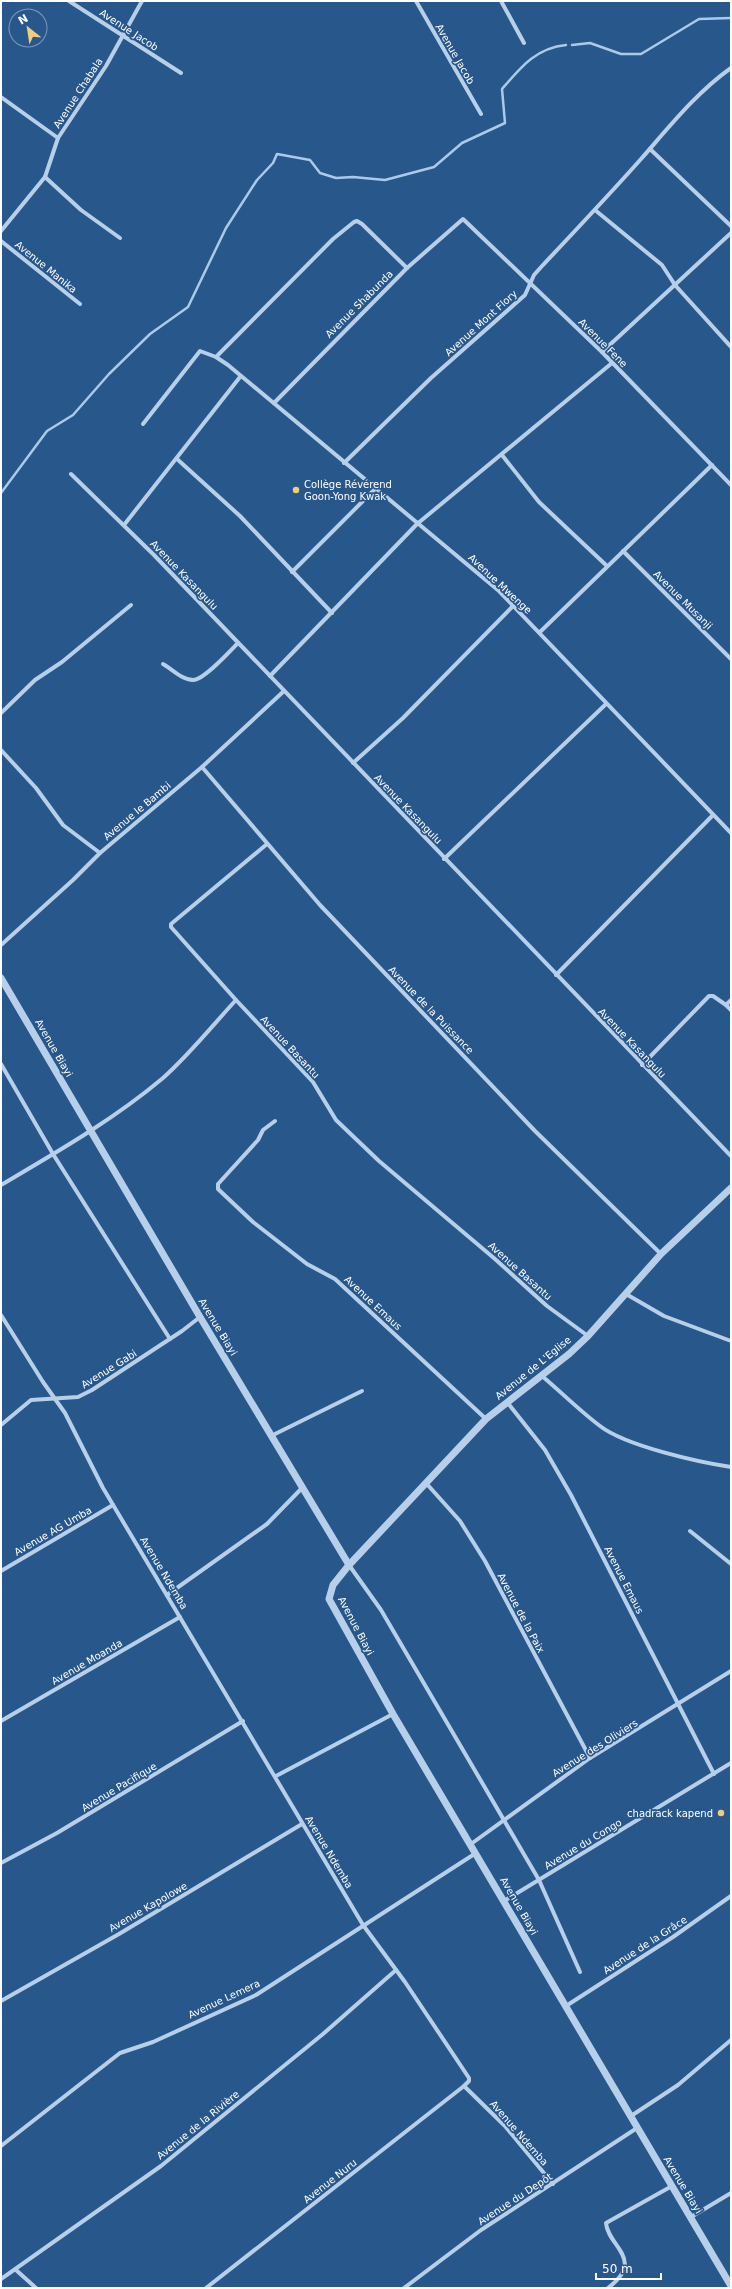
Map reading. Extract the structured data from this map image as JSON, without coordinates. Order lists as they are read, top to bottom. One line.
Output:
{"streets":{"street":["Avenue Jacob","Avenue Chabala","Avenue Manika","Avenue Shabunda","Avenue Mont Flory","Avenue Fene","Avenue Kasangulu","Avenue Mwenge","Avenue Musanji","Avenue le Bambi","Avenue de la Puissance","Avenue Basantu","Avenue Biayi","Avenue Emaus","Avenue de L'Eglise","Avenue Gabi","Avenue AG Umba","Avenue Ndemba","Avenue de la Paix","Avenue Moanda","Avenue des Oliviers","Avenue Pacifique","Avenue du Congo","Avenue Kapolowe","Avenue de la Grâce","Avenue Lemera","Avenue de la Rivière","Avenue Nuru","Avenue du Depôt"]},"crossings":[["Avenue Jacob","Avenue Chabala"],["Avenue Shabunda","Avenue Fene"],["Avenue Shabunda","Avenue Mwenge"],["Avenue Mont Flory","Avenue Fene"],["Avenue Mont Flory","Avenue Mwenge"],["Avenue Kasangulu","Avenue le Bambi"],["Avenue le Bambi","Avenue de la Puissance"],["Avenue de la Puissance","Avenue Basantu"],["Avenue de la Puissance","Avenue de L'Eglise"],["Avenue Basantu","Avenue de L'Eglise"],["Avenue Biayi","Avenue de L'Eglise"],["Avenue Biayi","Avenue Gabi"],["Avenue Biayi","Avenue des Oliviers"],["Avenue Biayi","Avenue du Congo"],["Avenue Biayi","Avenue de la Grâce"],["Avenue Biayi","Avenue Lemera"],["Avenue Biayi","Avenue du Depôt"],["Avenue Emaus","Avenue de L'Eglise"],["Avenue Emaus","Avenue des Oliviers"],["Avenue Emaus","Avenue du Congo"],["Avenue de L'Eglise","Avenue de la Paix"],["Avenue Gabi","Avenue Ndemba"],["Avenue AG Umba","Avenue Ndemba"],["Avenue Ndemba","Avenue Moanda"],["Avenue Ndemba","Avenue Pacifique"],["Avenue Ndemba","Avenue Kapolowe"],["Avenue Ndemba","Avenue Lemera"],["Avenue Ndemba","Avenue de la Rivière"],["Avenue Ndemba","Avenue Nuru"],["Avenue Ndemba","Avenue du Depôt"],["Avenue de la Paix","Avenue des Oliviers"]],"places":["Collège Révérend Goon-Yong Kwak","chadrack kapend"],"scale_bar":"50 m","north":"top left"}
